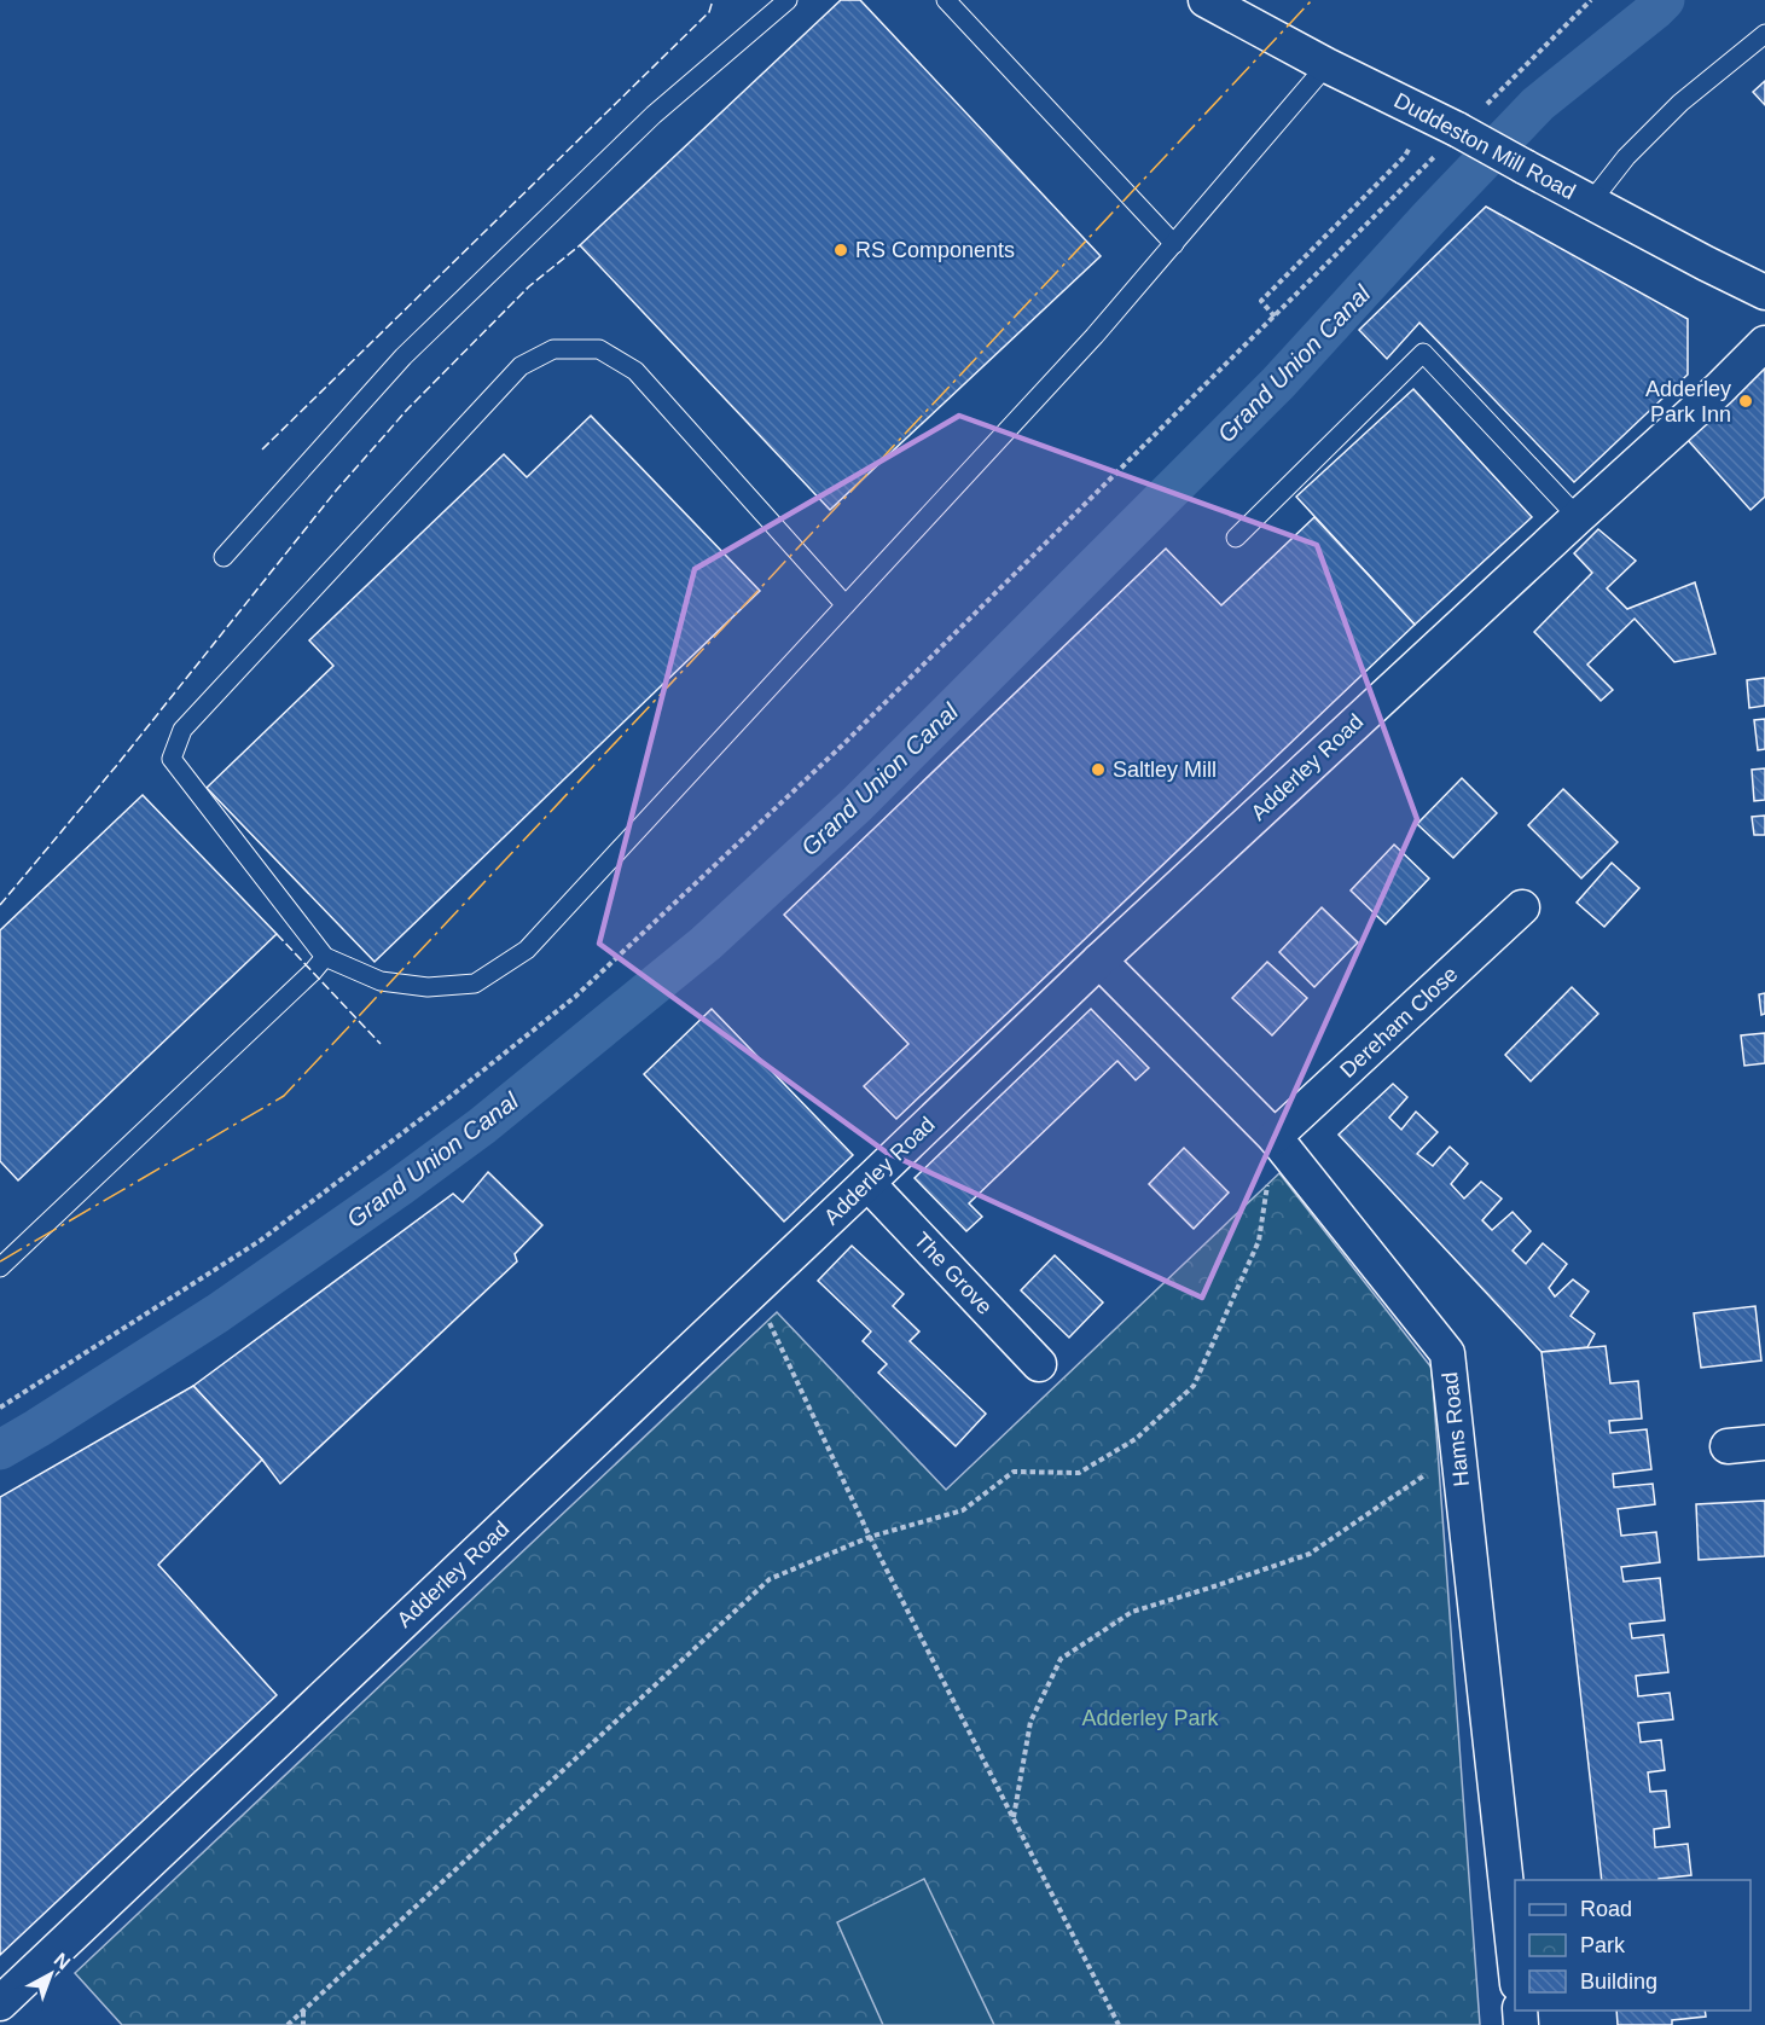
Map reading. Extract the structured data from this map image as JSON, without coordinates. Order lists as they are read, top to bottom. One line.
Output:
{"streets":{"street":["Duddeston Mill Road","Adderley Road","Dereham Close","The Grove","Hams Road"]},"crossings":[["Adderley Road","The Grove"],["Adderley Road","Hams Road"],["Dereham Close","Hams Road"]],"water":["Grand Union Canal"],"parks":["Adderley Park"],"places":["RS Components","Adderley Park Inn","Saltley Mill"],"legend":["Road","Park","Building"],"north":"top right"}
